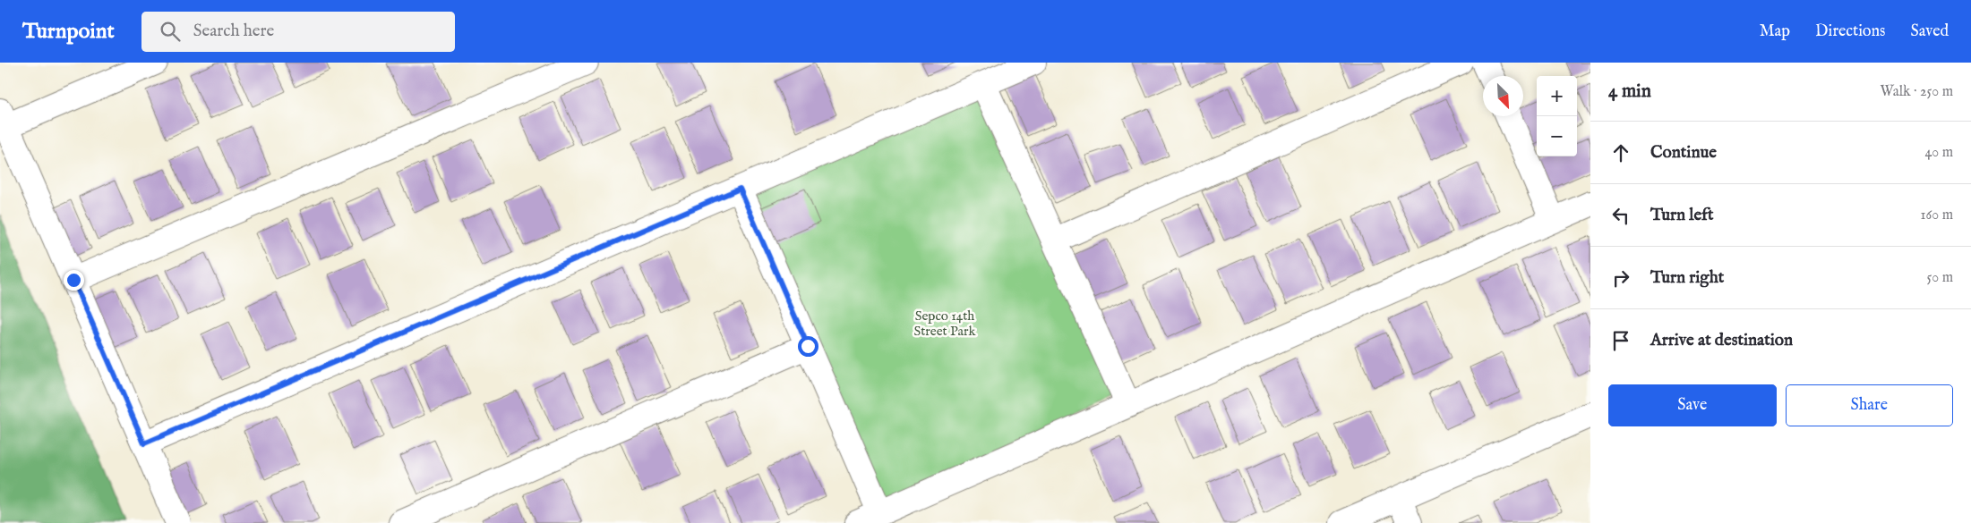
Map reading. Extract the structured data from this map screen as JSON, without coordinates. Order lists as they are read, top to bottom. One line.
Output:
{"parks":["Sepco 14th Street Park"],"north":"bottom right","page":{"header":"Turnpoint","search":"Search here","nav":["Map","Directions","Saved"],"heading":["4 min","Walk · 250 m"],"map_buttons":["+","−"],"list":[["Continue","40 m"],["Turn left","160 m"],["Turn right","50 m"],"Arrive at destination"],"buttons":["Save","Share"]}}
